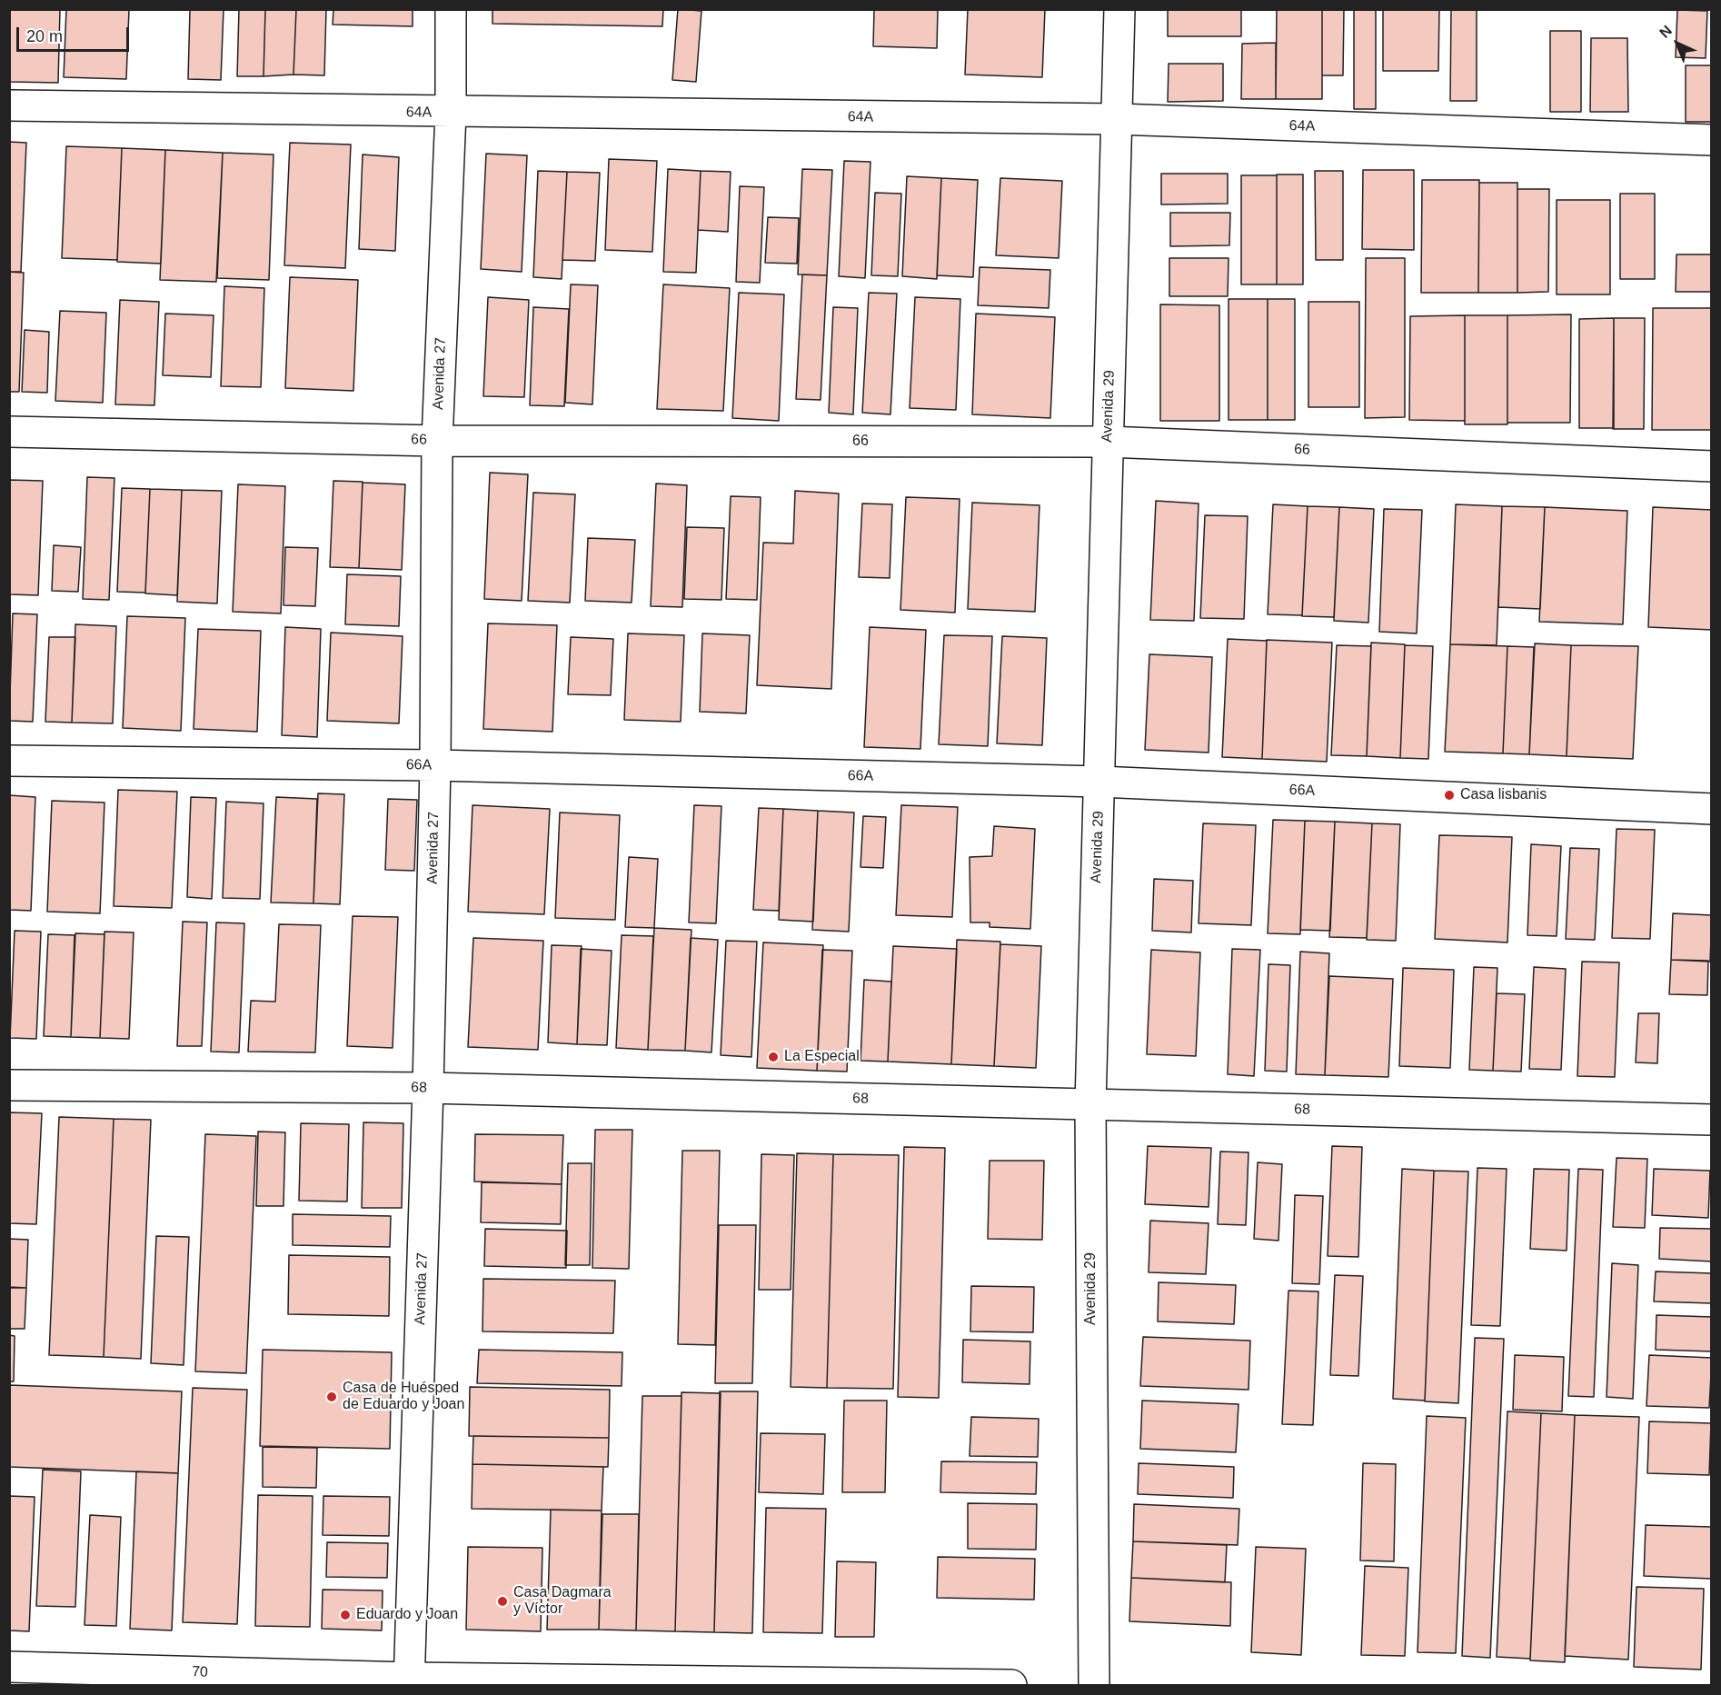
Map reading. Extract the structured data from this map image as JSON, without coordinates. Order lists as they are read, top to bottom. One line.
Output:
{"streets":{"street":["64A","Avenida 27","Avenida 29","66","66A","68","70"]},"crossings":[["64A","Avenida 27"],["64A","Avenida 29"],["Avenida 27","66"],["Avenida 27","66A"],["Avenida 27","68"],["Avenida 27","70"],["Avenida 29","66"],["Avenida 29","66A"],["Avenida 29","68"]],"places":["Casa lisbanis","La Especial","Casa de Huésped de Eduardo y Joan","Casa Dagmara y Víctor","Eduardo y Joan"],"scale_bar":"20 m","north":"top left"}
